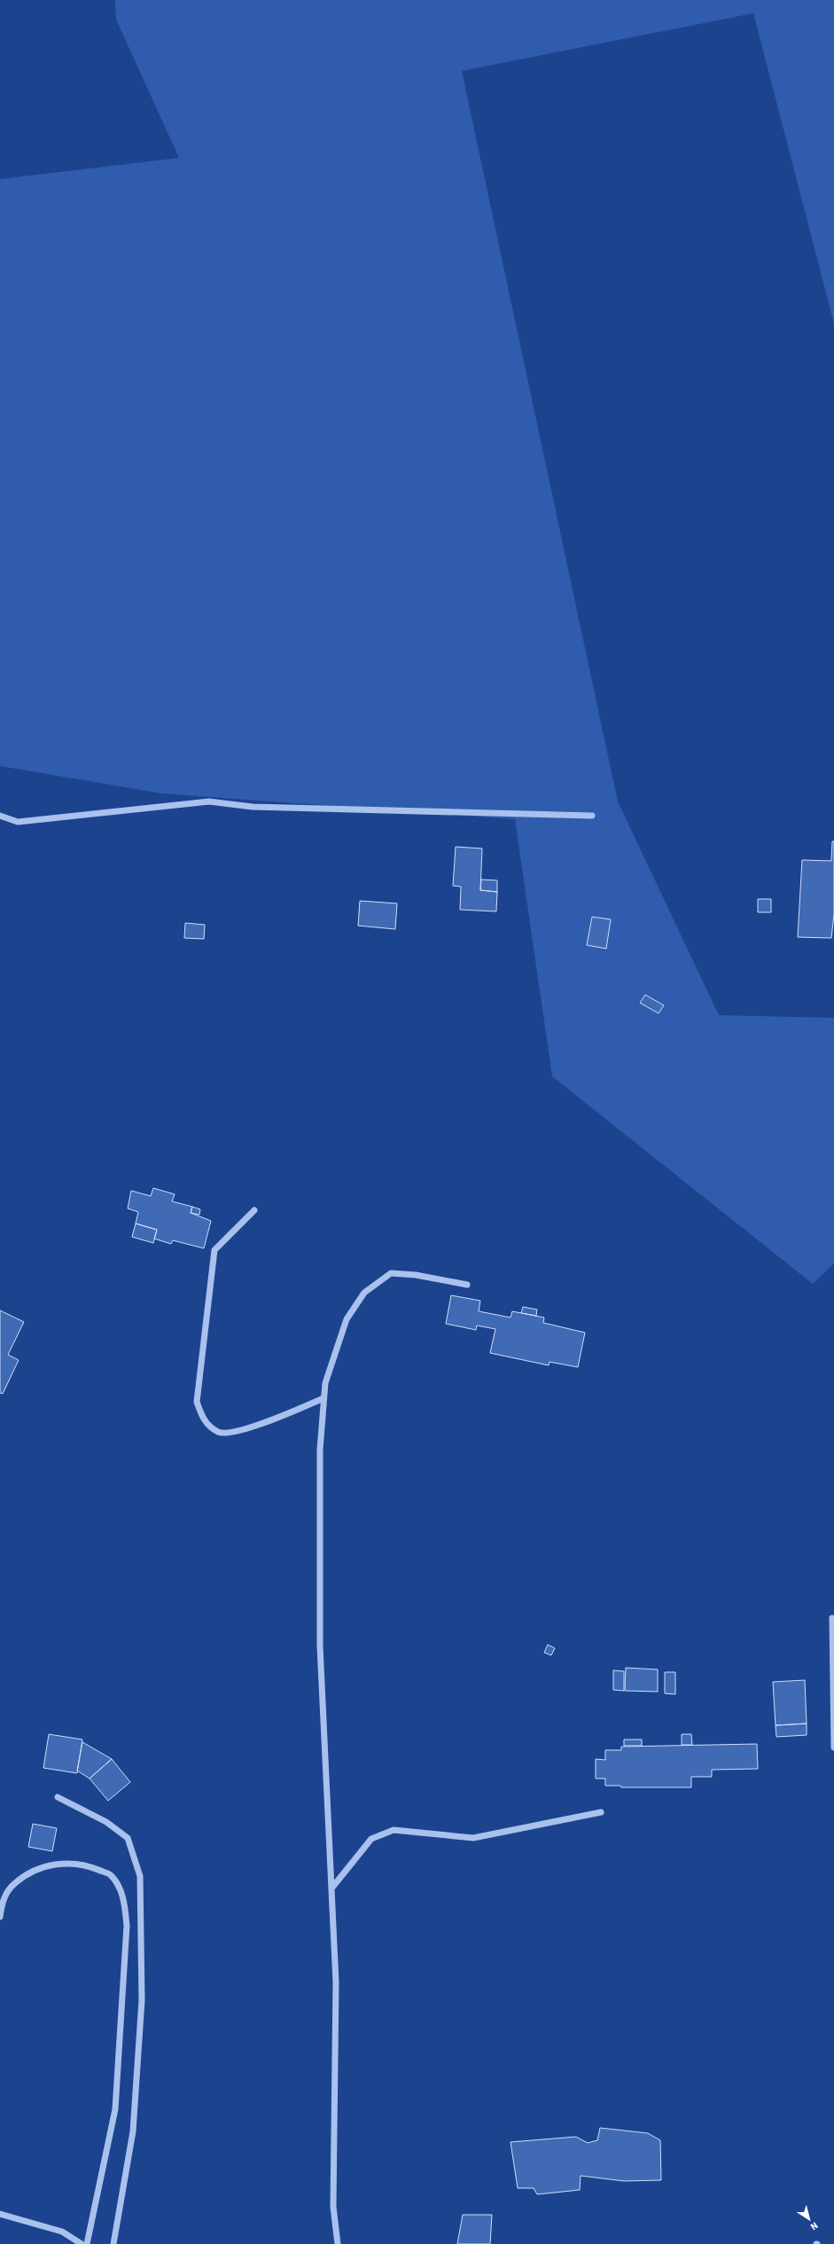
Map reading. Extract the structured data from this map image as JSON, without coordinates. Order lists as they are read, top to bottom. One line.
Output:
{"north":"bottom right"}
